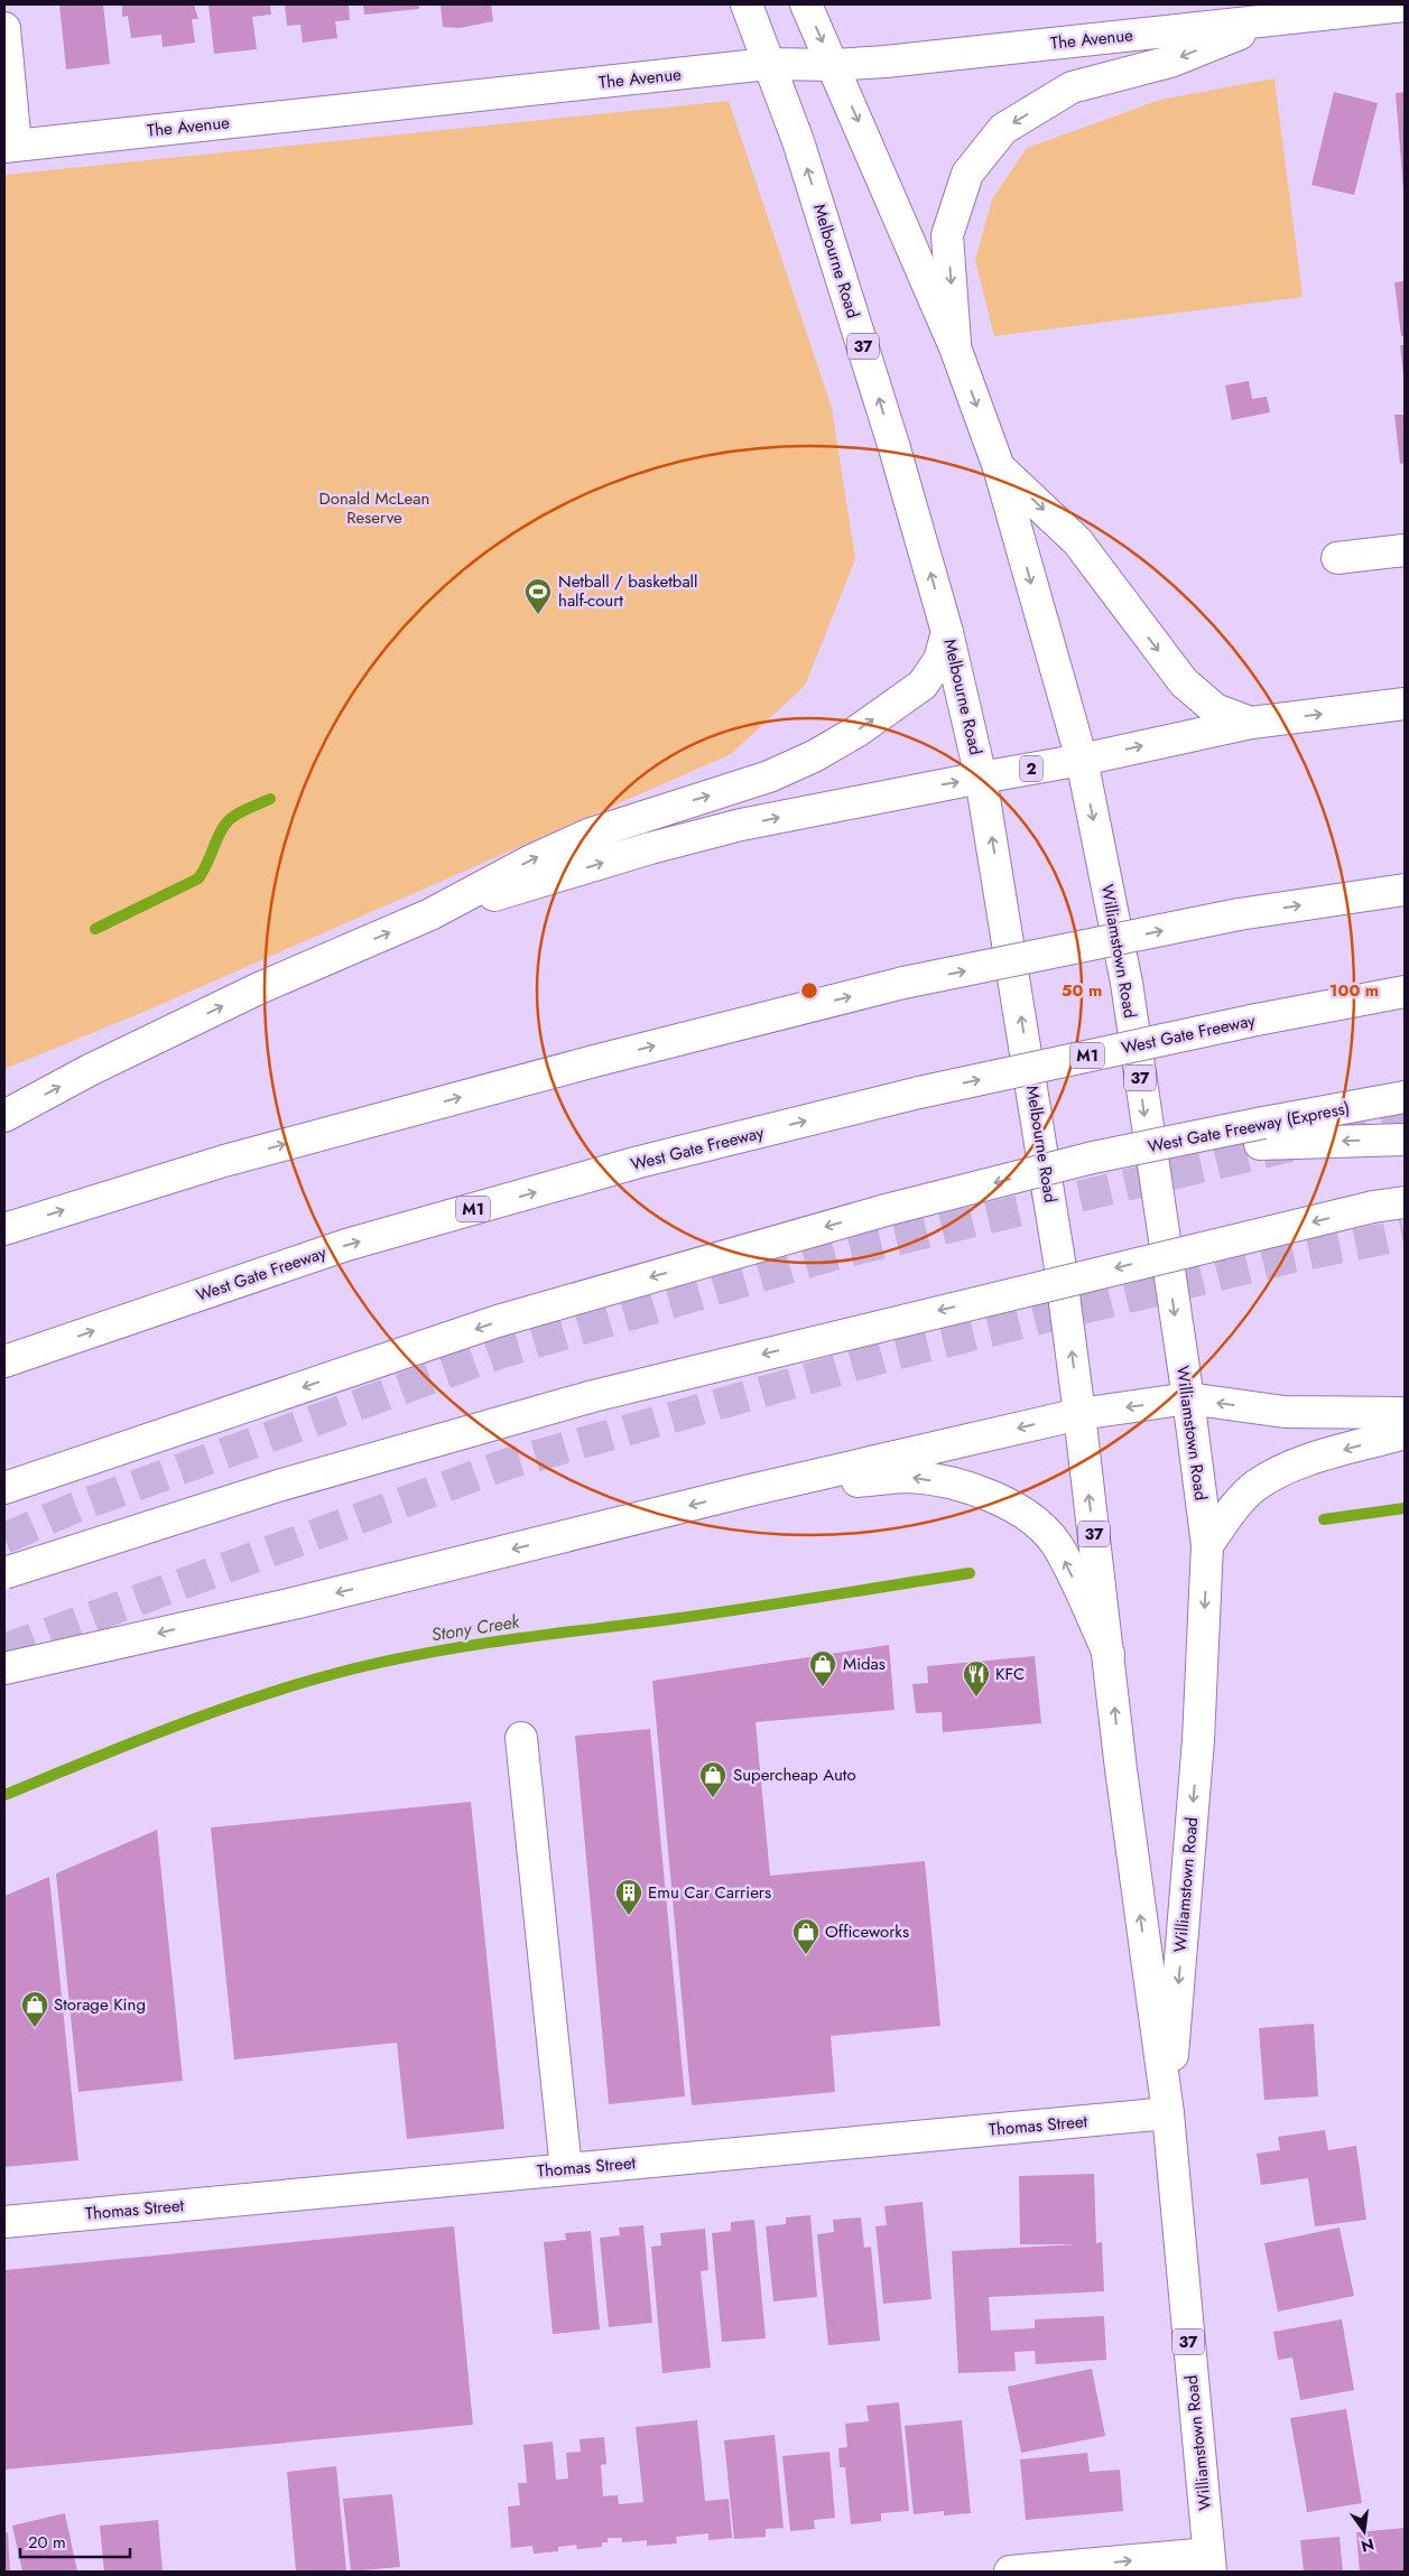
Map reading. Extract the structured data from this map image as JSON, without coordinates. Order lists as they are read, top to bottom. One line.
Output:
{"streets":{"main road":["The Avenue","Melbourne Road","37","2","Williamstown Road","West Gate Freeway","M1","West Gate Freeway (Express)","Thomas Street"]},"crossings":[["The Avenue","Melbourne Road"],["The Avenue","37"],["Melbourne Road","2"],["Melbourne Road","Williamstown Road"],["37","2"],["37","Williamstown Road"],["2","Williamstown Road"],["Williamstown Road","Thomas Street"]],"water":["Stony Creek"],"parks":["Donald McLean Reserve"],"places":{"sports":["Netball / basketball half-court"],"shop":["Midas","Supercheap Auto","Officeworks","Storage King"],"restaurant":["KFC"],"building":["Emu Car Carriers"]},"scale_bar":"20 m","north":"bottom","rings":["50 m","100 m"]}
